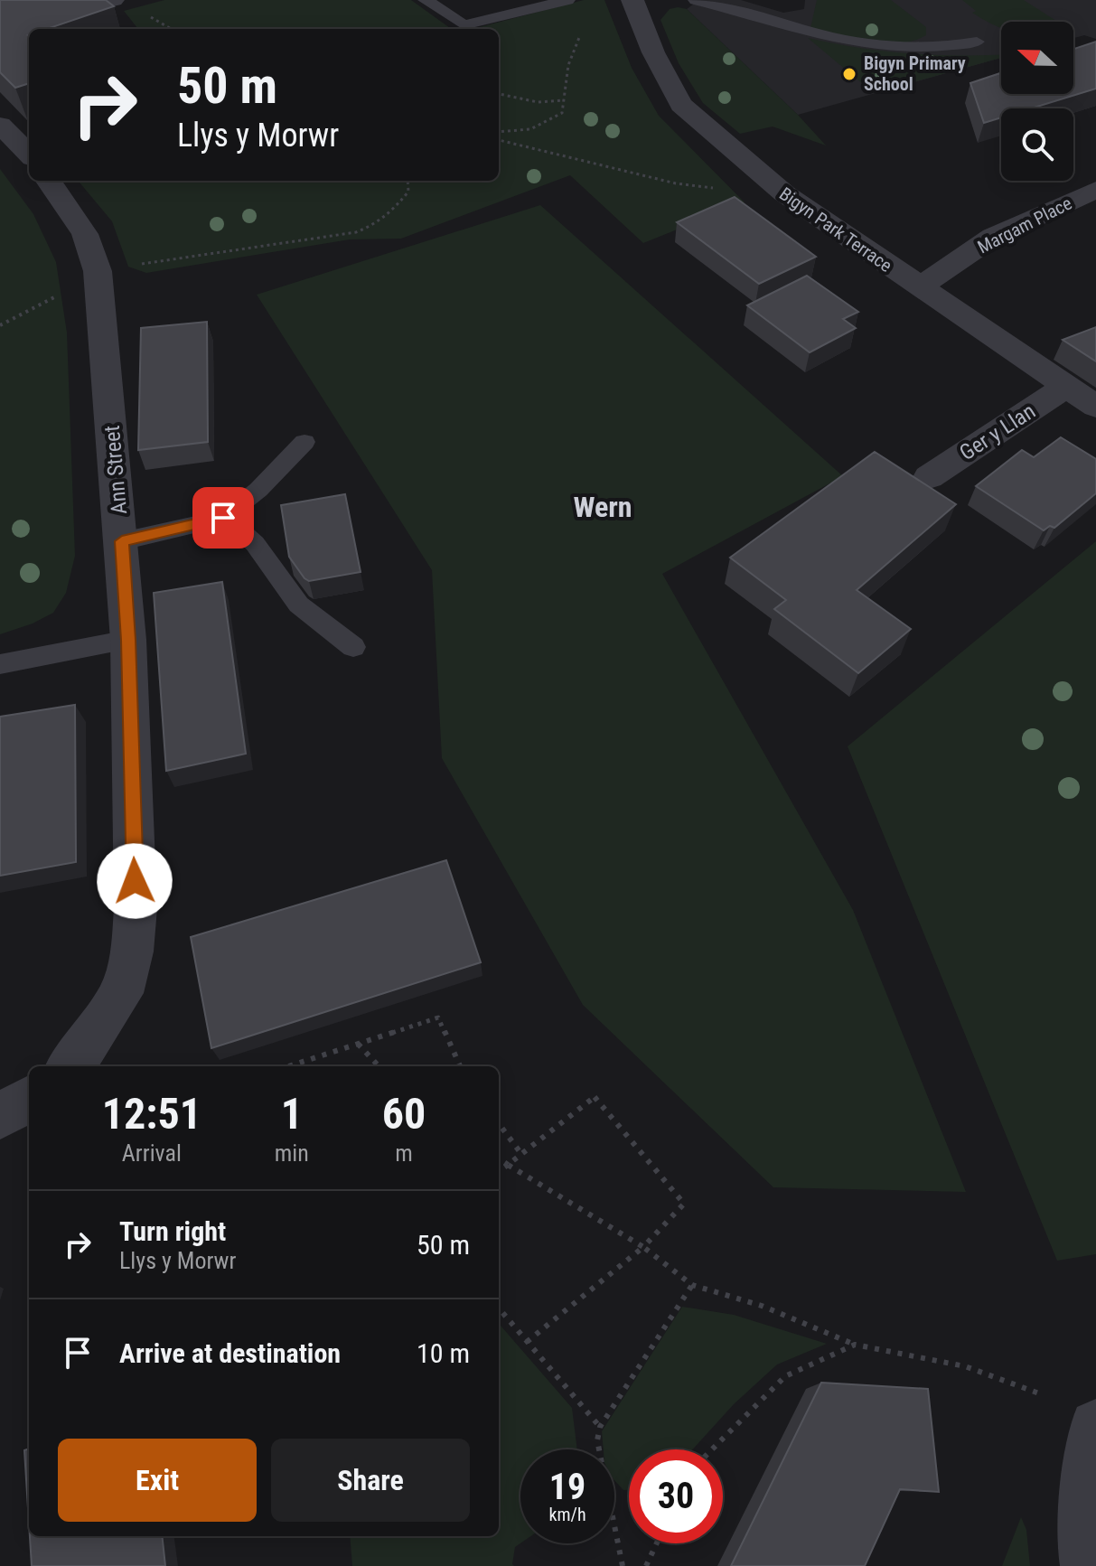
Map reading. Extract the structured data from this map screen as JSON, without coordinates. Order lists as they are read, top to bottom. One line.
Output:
{"streets":{"street":["Margam Place","Bigyn Park Terrace","Ger y Llan","Ann Street"]},"crossings":[["Margam Place","Bigyn Park Terrace"],["Bigyn Park Terrace","Ger y Llan"]],"districts":["Wern"],"places":["Bigyn Primary School"],"north":"left","page":{"turn":["50 m","Llys y Morwr"],"eta":["12:51","Arrival","1","min","60","m"],"list":[{"name":"Turn right","note":"Llys y Morwr","value":"50 m"},{"name":"Arrive at destination","value":"10 m"}],"buttons":["Exit","Share"],"speed":"19 km/h","limit":"30"}}
